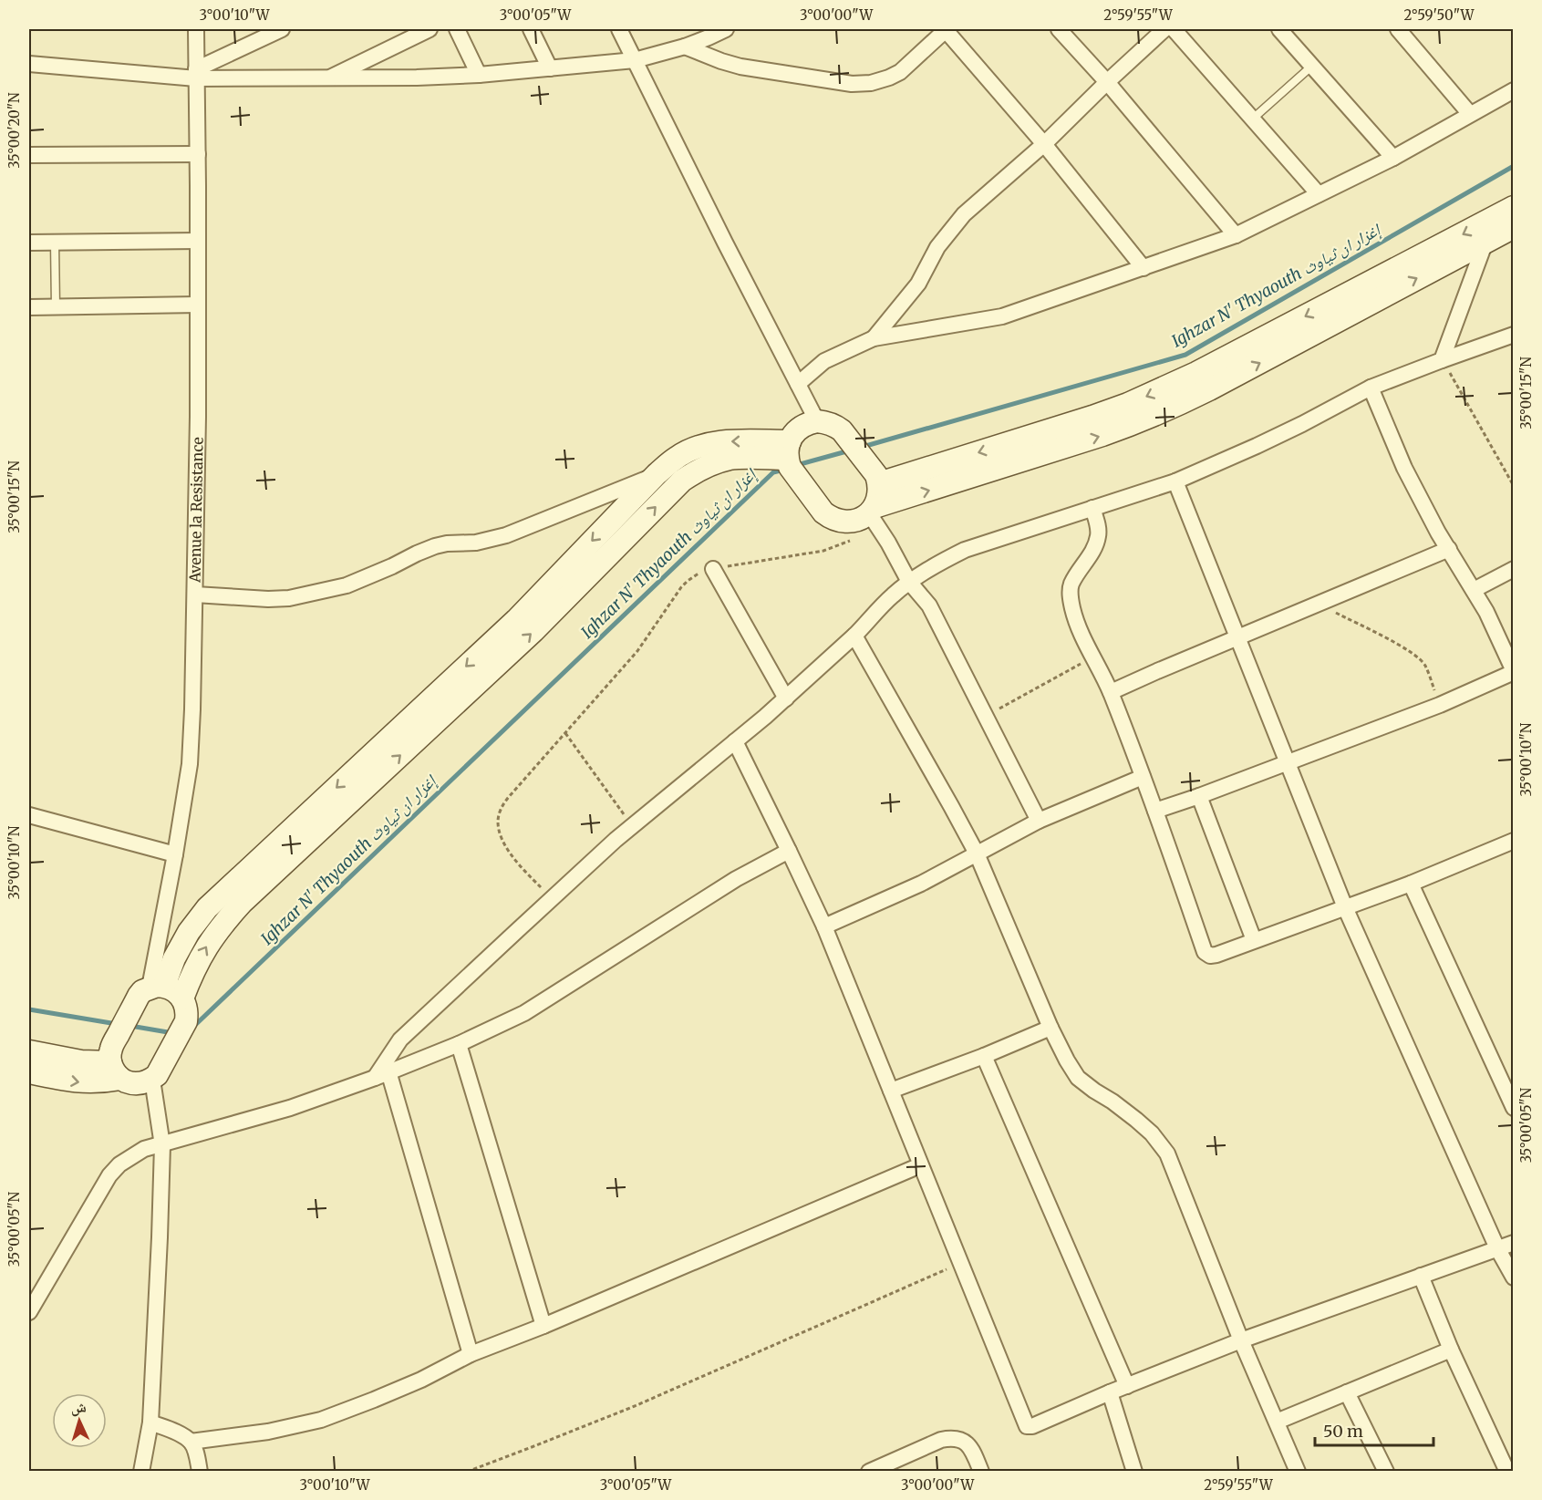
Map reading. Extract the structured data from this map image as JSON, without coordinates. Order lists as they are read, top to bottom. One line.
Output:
{"streets":{"street":["Avenue la Resistance"]},"water":["Ighzar N' Thyaouth إغزار ان ثياوث"],"scale_bar":"50 m","north":"top","coordinates":["3°00'10\"W","3°00'05\"W","3°00'00\"W","2°59'55\"W","2°59'50\"W","35°00'20\"N","35°00'15\"N","35°00'10\"N","35°00'05\"N"]}
